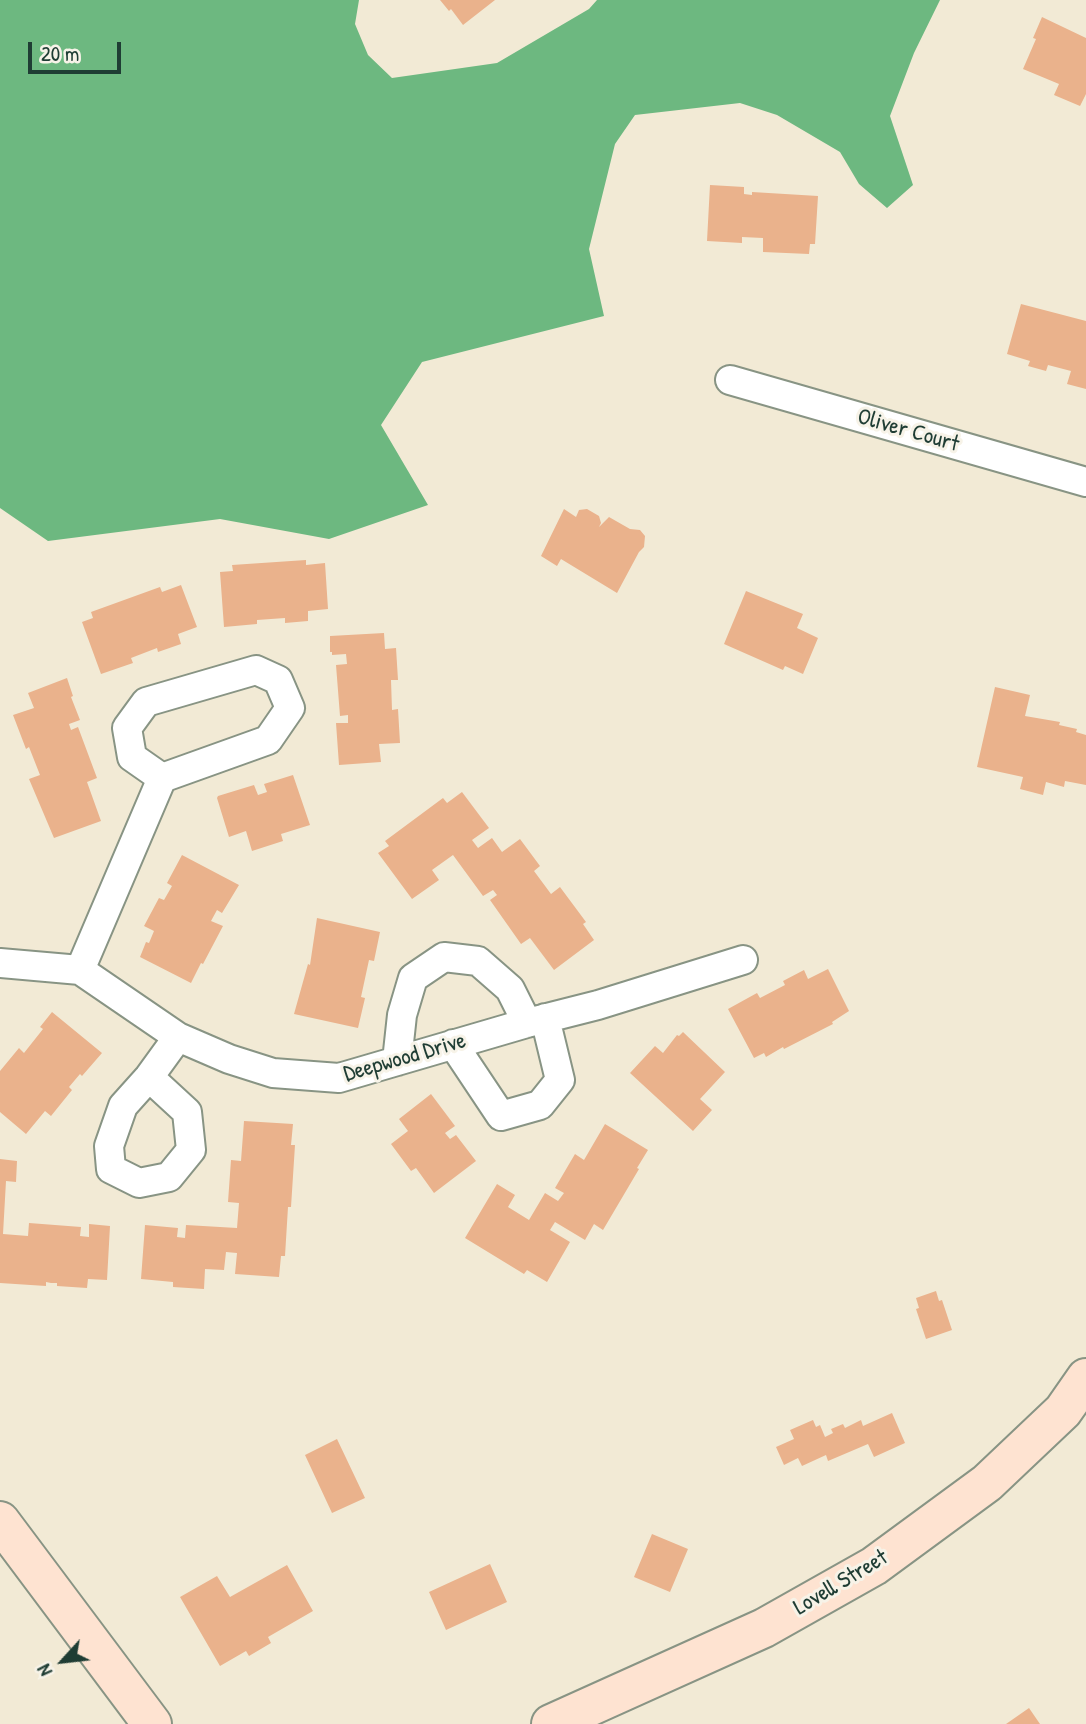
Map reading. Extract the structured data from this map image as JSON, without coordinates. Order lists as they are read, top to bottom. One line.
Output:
{"streets":{"street":["Oliver Court","Deepwood Drive","Lovell Street"]},"scale_bar":"20 m","north":"bottom left"}
